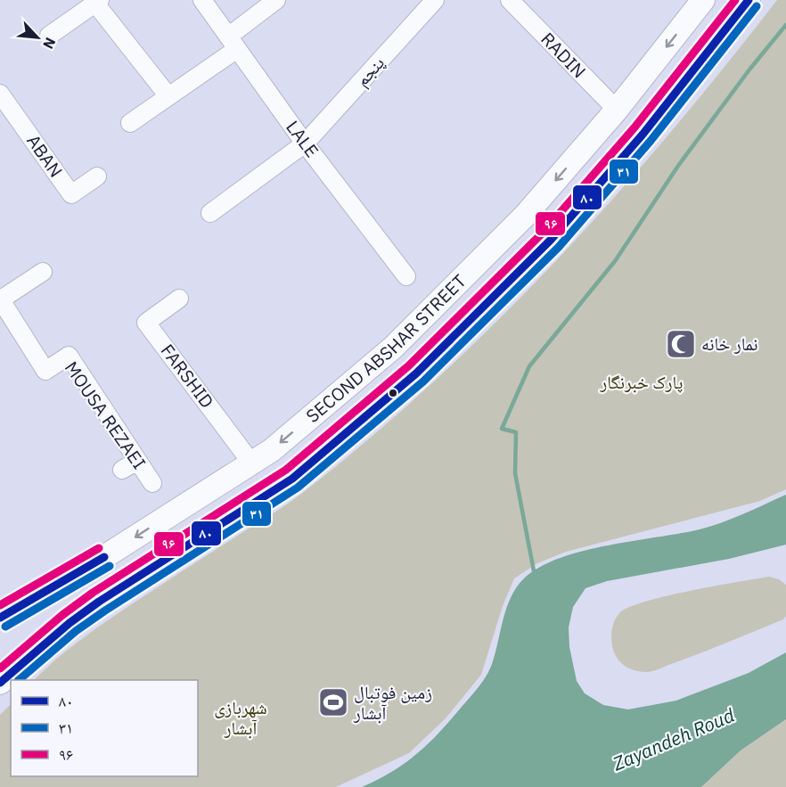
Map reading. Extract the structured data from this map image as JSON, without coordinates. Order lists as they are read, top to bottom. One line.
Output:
{"streets":{"main road":["SECOND ABSHAR STREET"],"street":["RADIN","پنجم","LALE","ABAN","FARSHID","MOUSA REZAEI"]},"crossings":[["RADIN","SECOND ABSHAR STREET"],["پنجم","LALE"],["SECOND ABSHAR STREET","FARSHID"]],"water":["Zayandeh Roud"],"parks":["پارک خبرنگار","شهربازی آبشار"],"places":{"mosque":["نمار خانه"],"sports":["زمین فوتبال آبشار"]},"lines":["transit line ۸۰","transit line ۹۶","transit line ۳۱"],"legend":["۸۰","۳۱","۹۶"],"north":"bottom right"}
